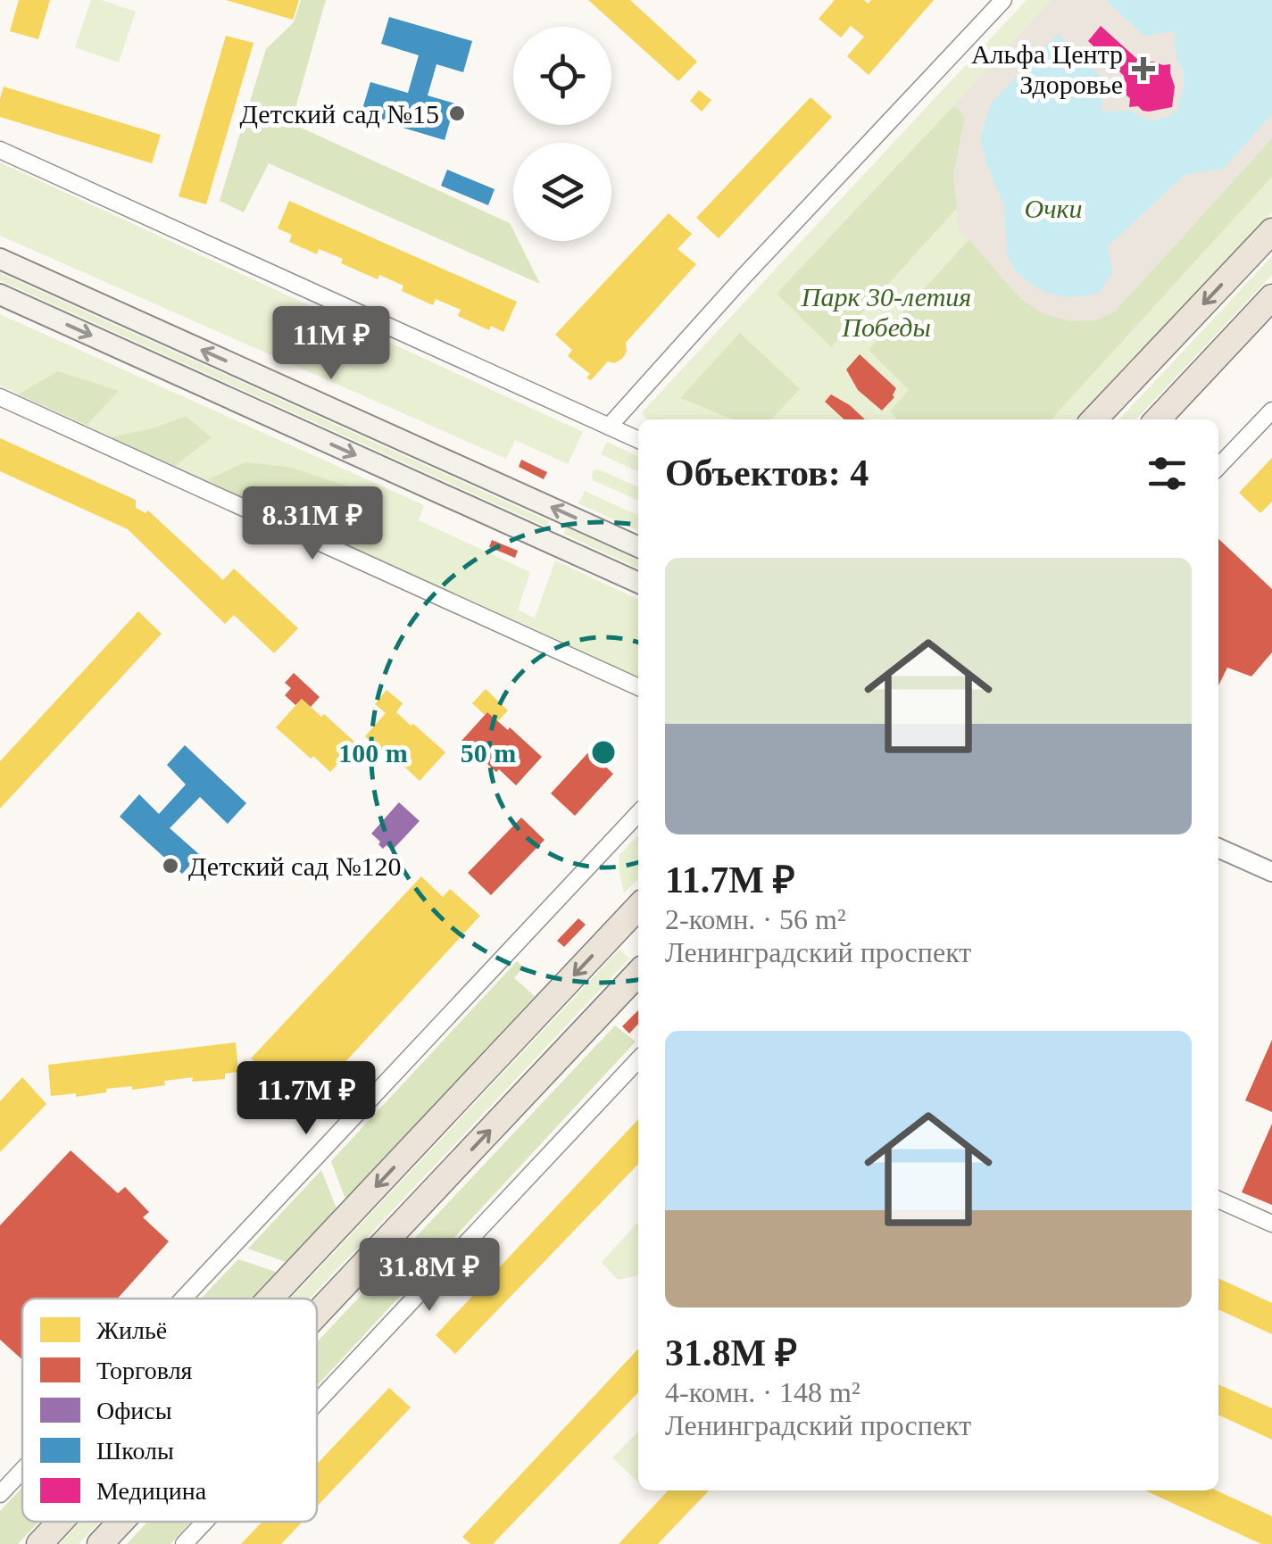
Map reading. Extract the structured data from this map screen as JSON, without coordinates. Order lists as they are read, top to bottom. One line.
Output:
{"parks":["Очки","Парк 30-летия Победы"],"places":{"health":["Альфа Центр Здоровье"],"other":["Детский сад №15","Детский сад №120"]},"legend":["Жильё","Торговля","Офисы","Школы","Медицина"],"page":{"price":["11M ₽","8.31M ₽","11.7M ₽","31.8M ₽"],"heading":"Объектов: 4","list":[{"name":"11.7M ₽","note":"2-комн. · 56 m² · Ленинградский проспект"},{"name":"31.8M ₽","note":"4-комн. · 148 m² · Ленинградский проспект"}]},"rings":["100 m","50 m"]}
